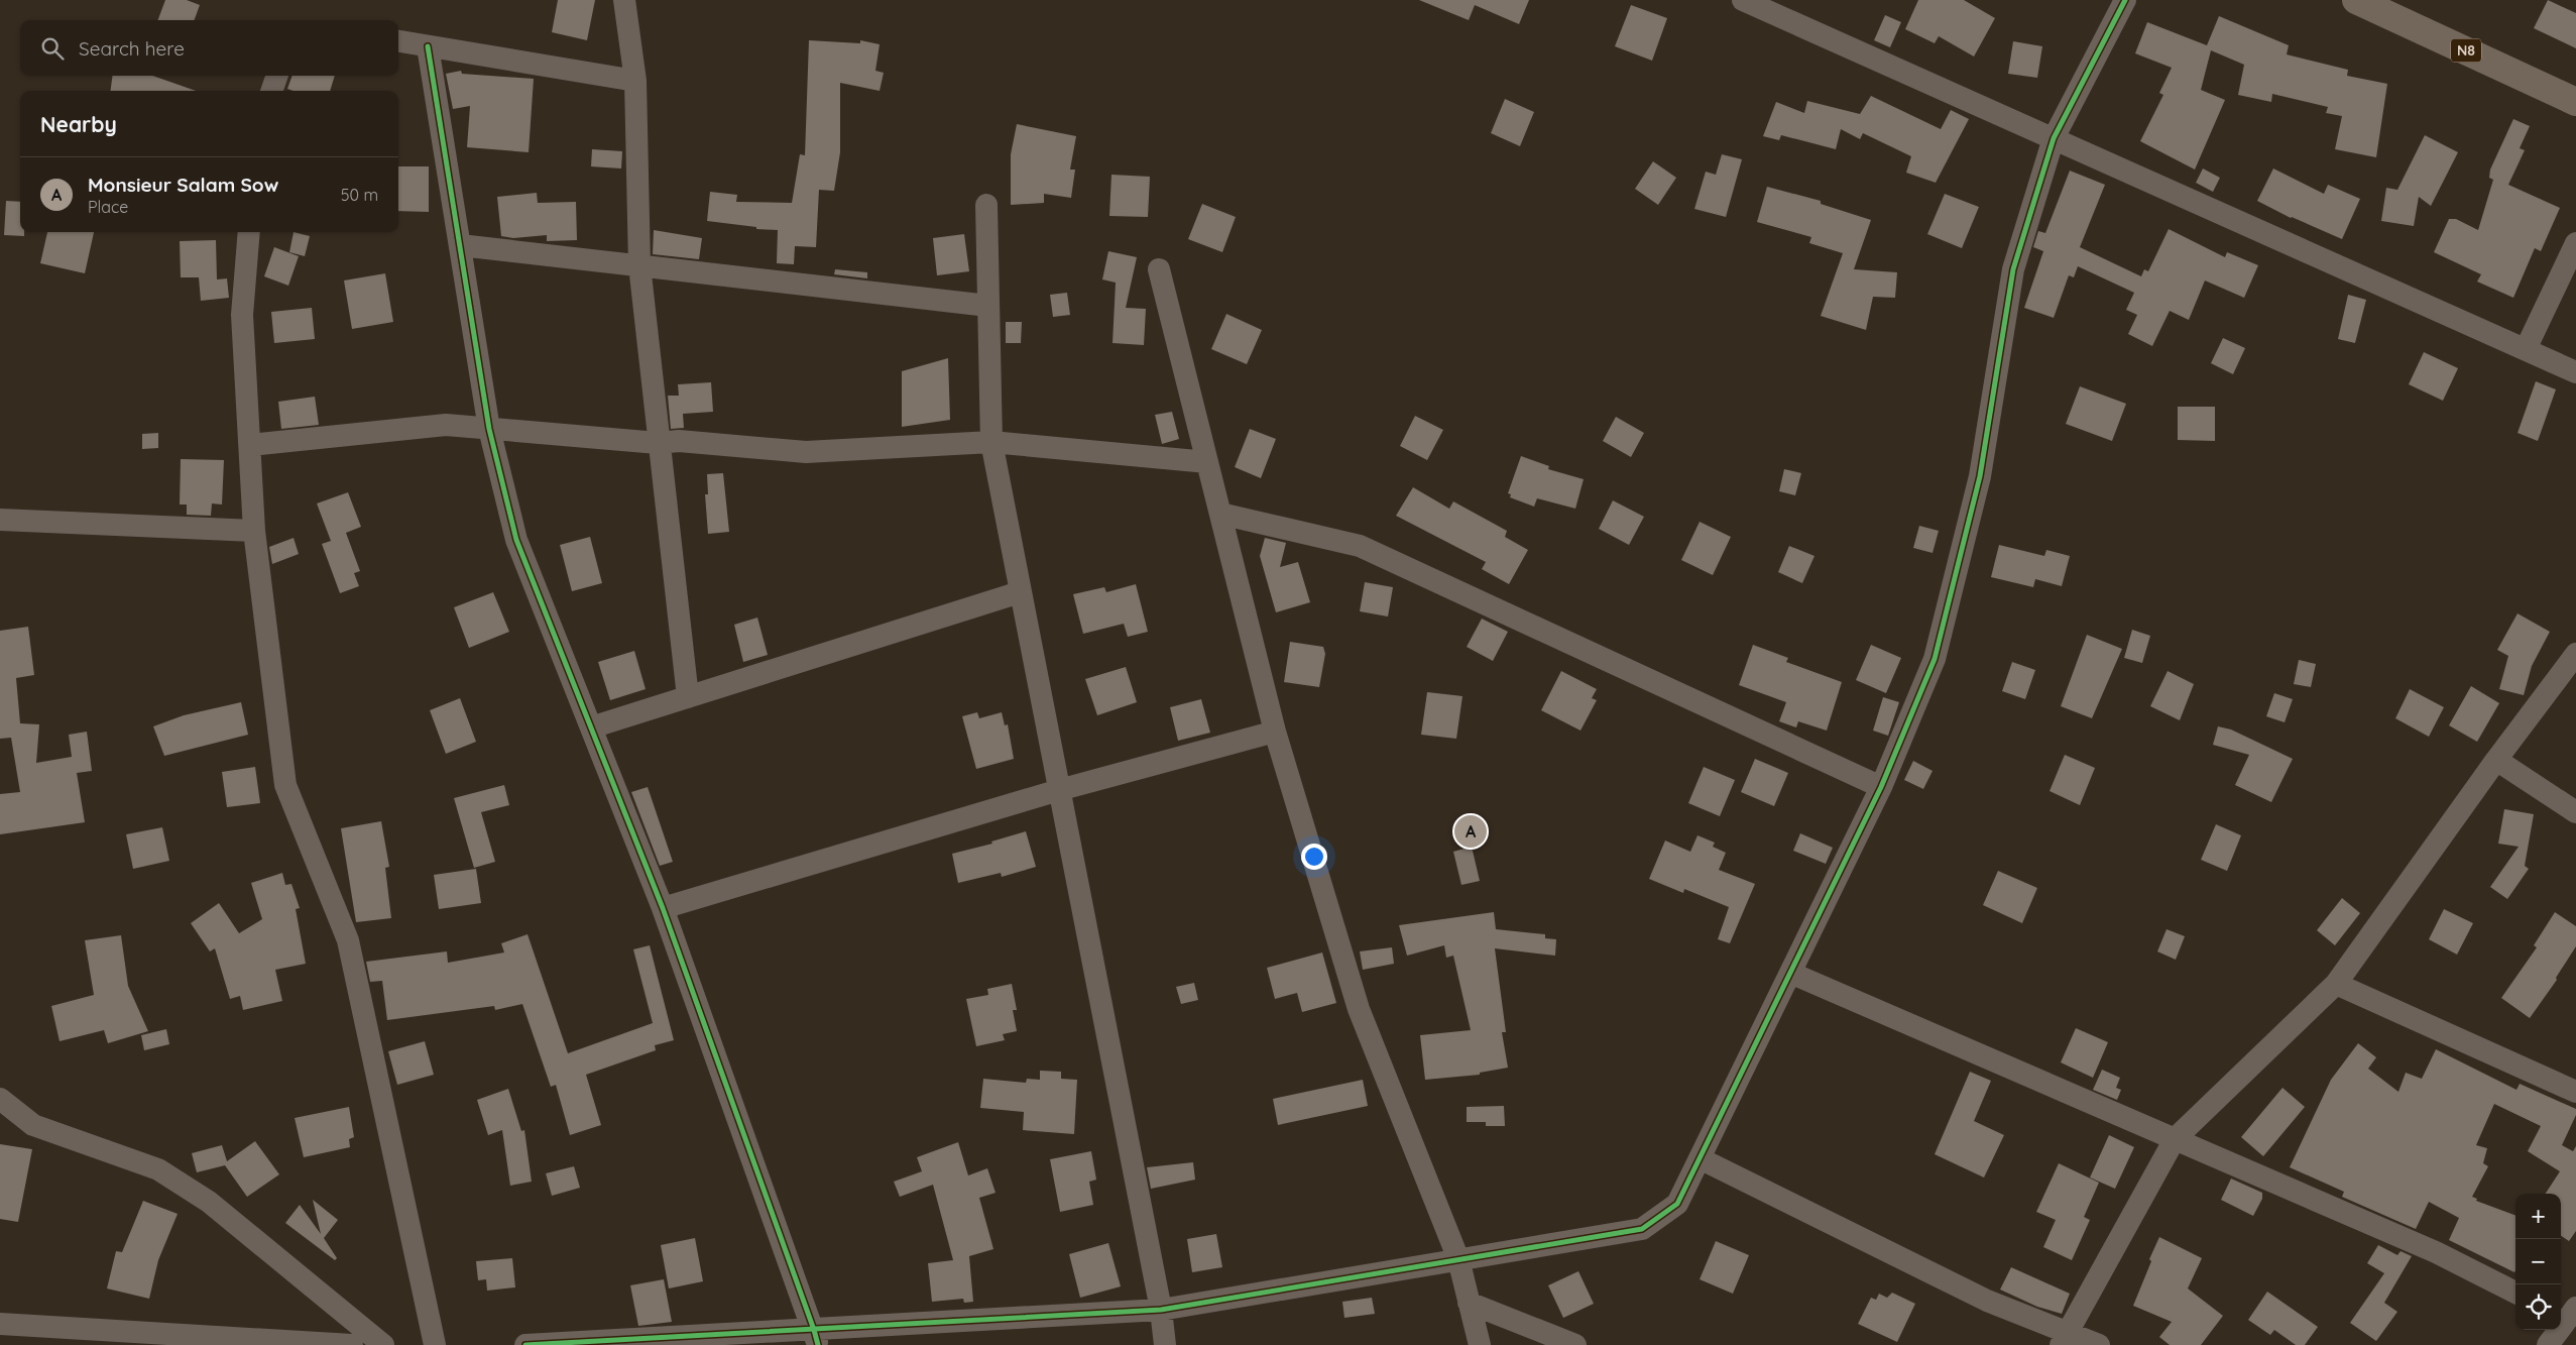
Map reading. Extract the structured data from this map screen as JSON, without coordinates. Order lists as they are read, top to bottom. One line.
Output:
{"streets":{"main road":["N8"]},"page":{"search":"Search here","heading":"Nearby","list":[{"mark":"A","name":"Monsieur Salam Sow","note":"Place","value":"50 m"}],"pins":"A","map_buttons":["+","−"]}}
